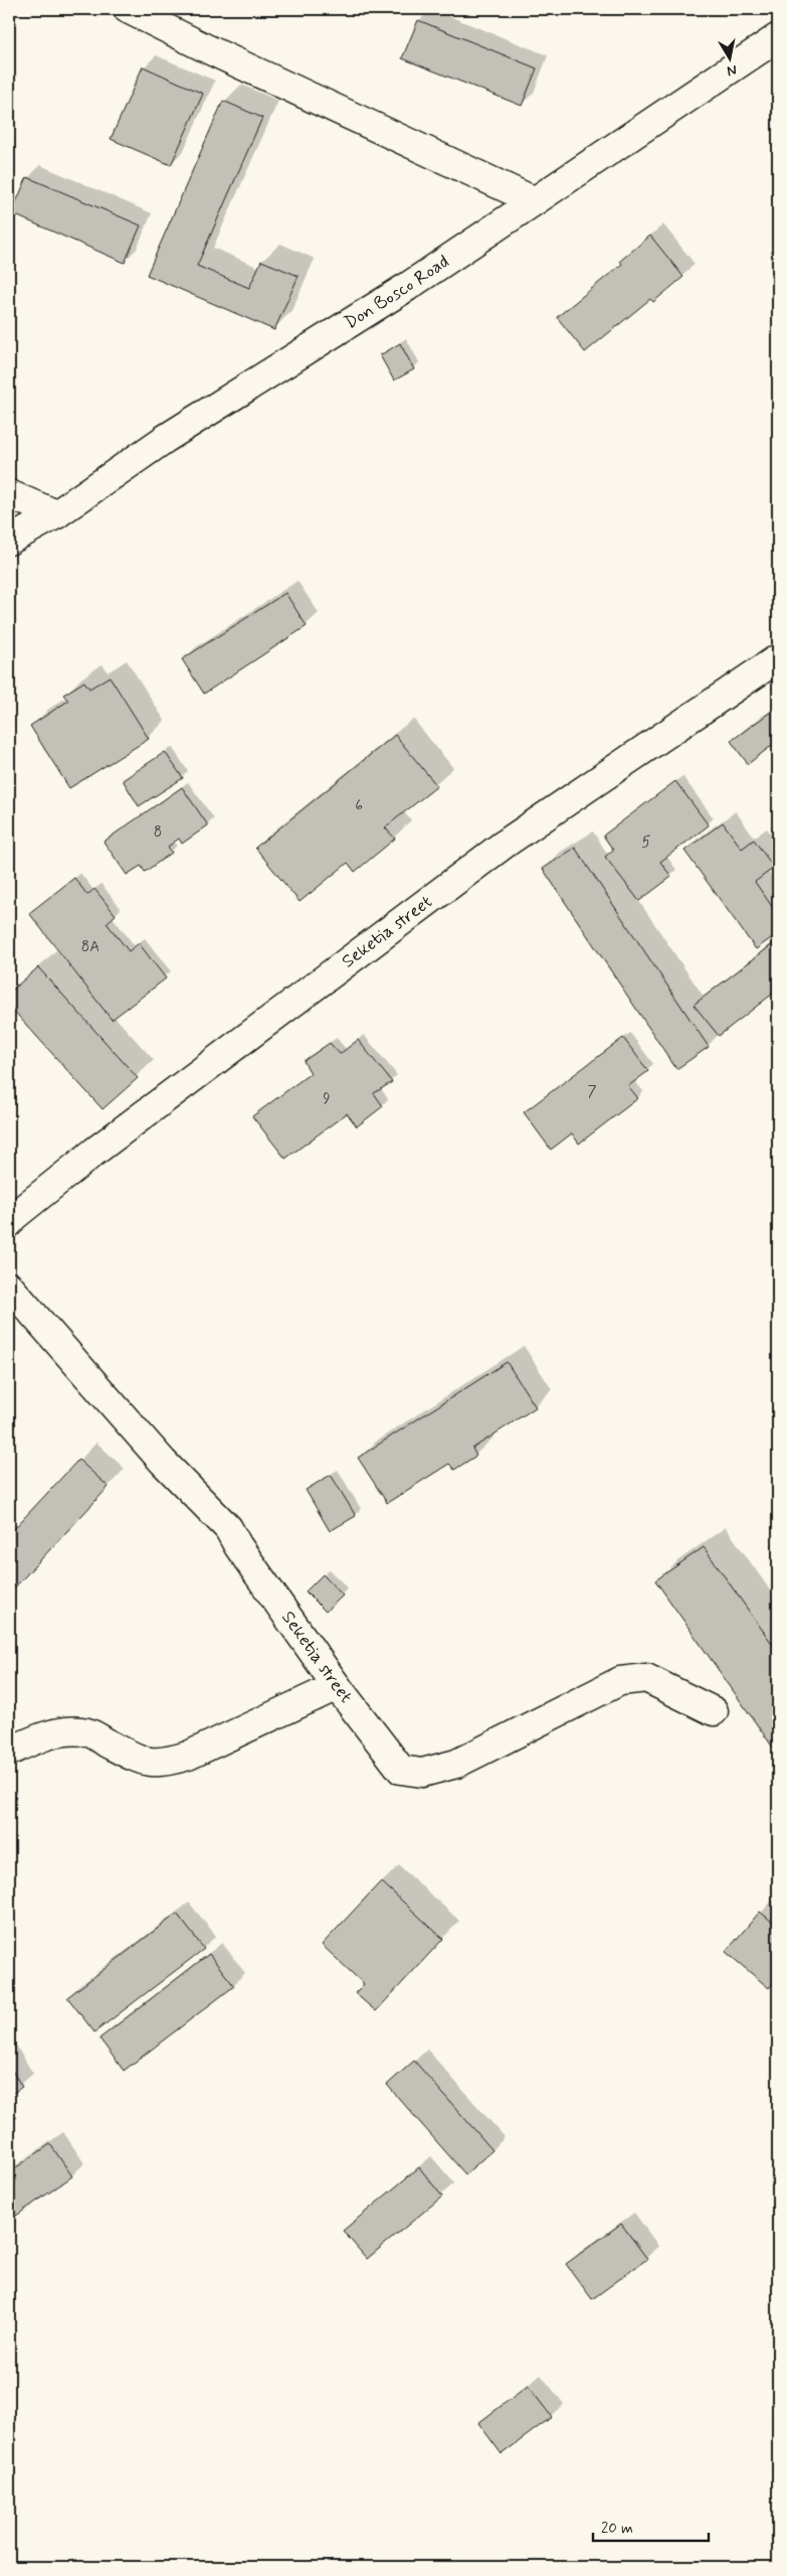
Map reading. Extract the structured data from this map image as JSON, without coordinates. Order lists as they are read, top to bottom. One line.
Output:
{"streets":{"street":["Don Bosco Road","Seketia street"]},"house_numbers":["6","8","5","8A","7","9"],"scale_bar":"20 m","north":"bottom"}
